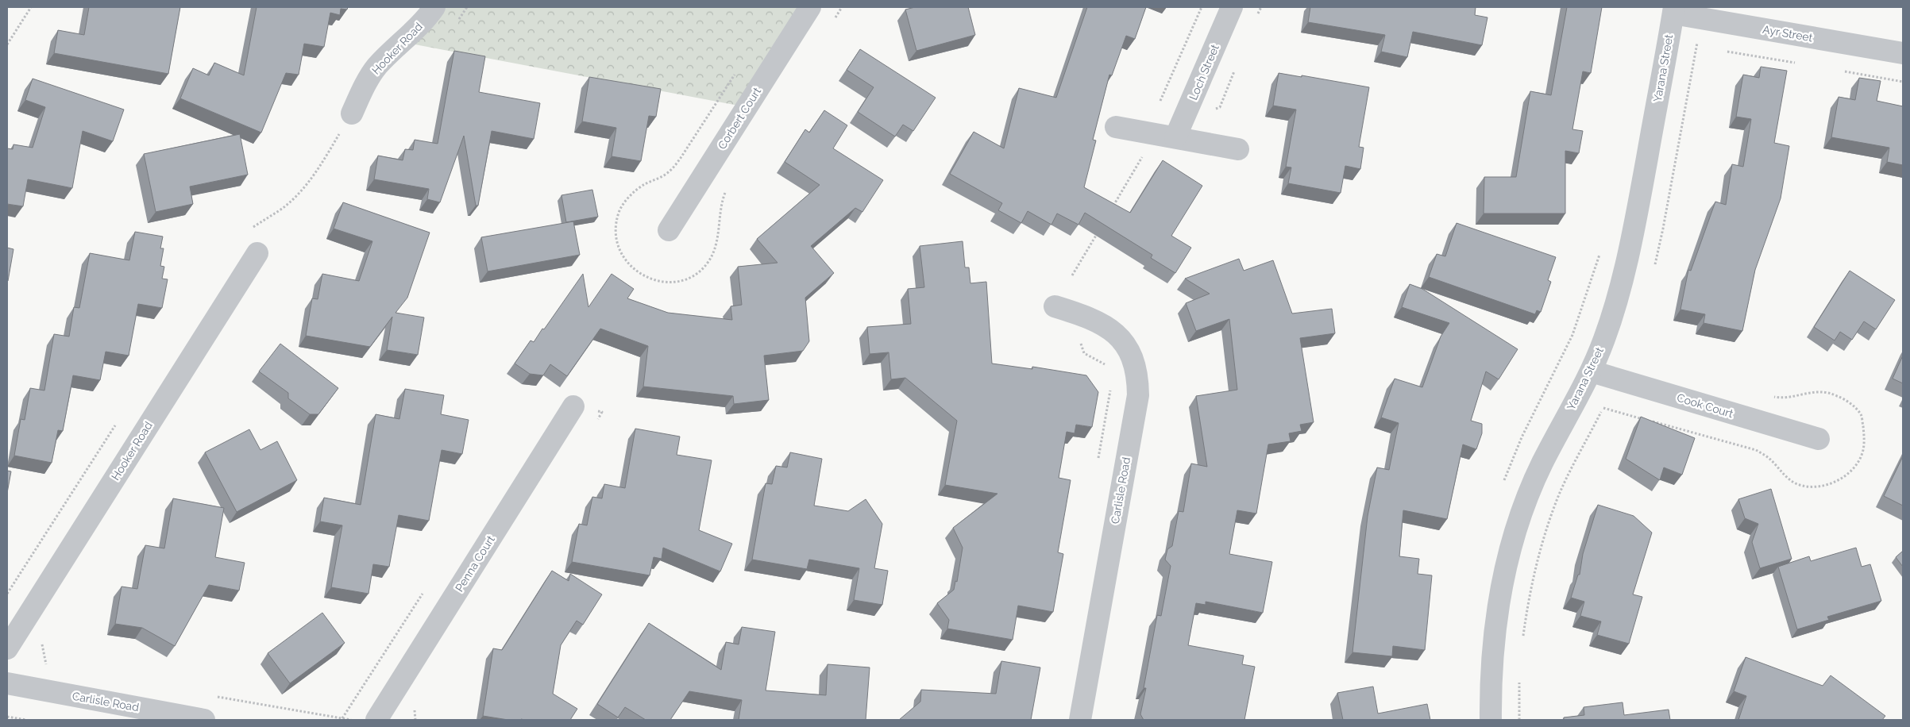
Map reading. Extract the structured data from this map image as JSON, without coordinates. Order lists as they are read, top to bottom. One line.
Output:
{"streets":{"street":["Ayr Street","Hooker Road","Yarana Street","Loch Street","Corbert Court","Cook Court","Carlisle Road","Penna Court"]},"crossings":[["Ayr Street","Yarana Street"],["Yarana Street","Cook Court"]]}
